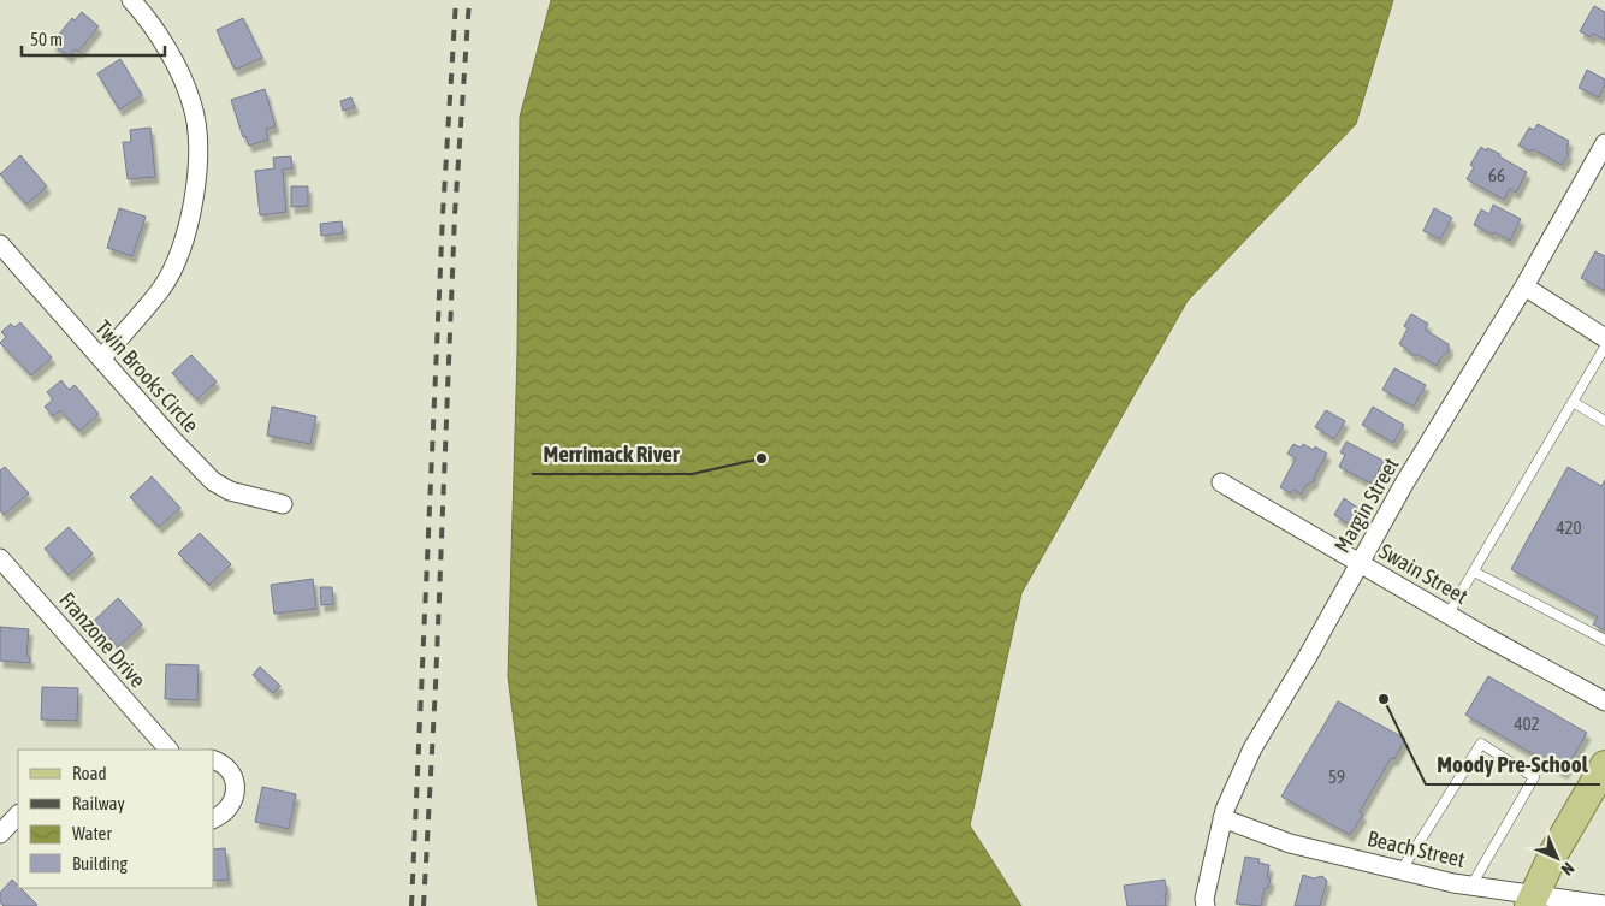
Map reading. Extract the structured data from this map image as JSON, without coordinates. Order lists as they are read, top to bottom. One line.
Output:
{"streets":{"street":["Twin Brooks Circle","Margin Street","Swain Street","Franzone Drive","Beach Street"]},"crossings":[["Margin Street","Swain Street"],["Margin Street","Beach Street"]],"places":["Merrimack River","Moody Pre-School"],"house_numbers":["66","420","402","59"],"legend":["Road","Railway","Water","Building"],"scale_bar":"50 m","north":"bottom right"}
